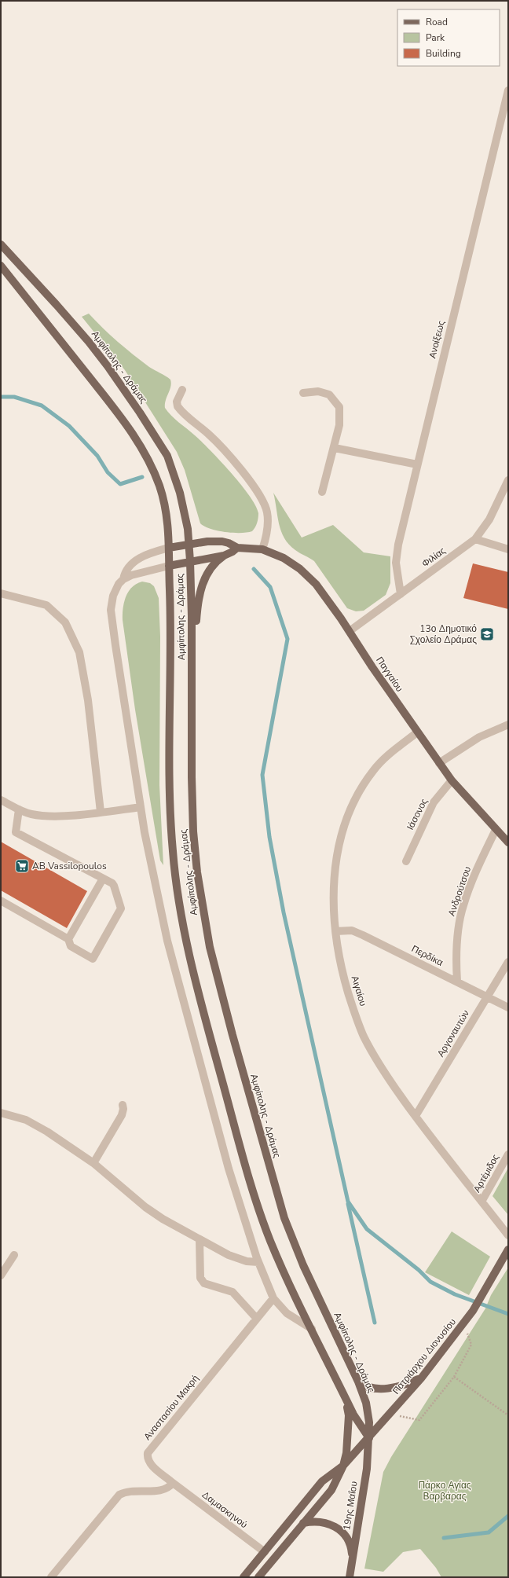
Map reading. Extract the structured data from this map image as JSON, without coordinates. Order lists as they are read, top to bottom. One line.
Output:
{"streets":{"main road":["Αμφίπολης - Δράμας","Παγγαίου","Πατριάρχου Διονυσίου","19ης Μαΐου"],"street":["Ανοίξεως","Φιλίας","Ιάσονος","Ανδρούτσου","Περδίκα","Αιγαίου","Αργοναυτών","Αρτέμιδος","Αναστασίου Μακρή","Δαμασκηνού"]},"crossings":[["Ανοίξεως","Φιλίας"],["Αμφίπολης - Δράμας","Πατριάρχου Διονυσίου"],["Αμφίπολης - Δράμας","19ης Μαΐου"],["Φιλίας","Παγγαίου"],["Παγγαίου","Ιάσονος"],["Παγγαίου","Ανδρούτσου"],["Παγγαίου","Αιγαίου"],["Ανδρούτσου","Περδίκα"],["Περδίκα","Αιγαίου"],["Περδίκα","Αργοναυτών"],["Αιγαίου","Αργοναυτών"],["Αιγαίου","Αρτέμιδος"],["Πατριάρχου Διονυσίου","19ης Μαΐου"],["Πατριάρχου Διονυσίου","Δαμασκηνού"],["Αναστασίου Μακρή","Δαμασκηνού"]],"parks":["Πάρκο Αγίας Βαρβάρας"],"places":{"school or university":["13ο Δημοτικό Σχολείο Δράμας"],"supermarket":["AB Vassilopoulos"]},"legend":["Road","Park","Building"]}
